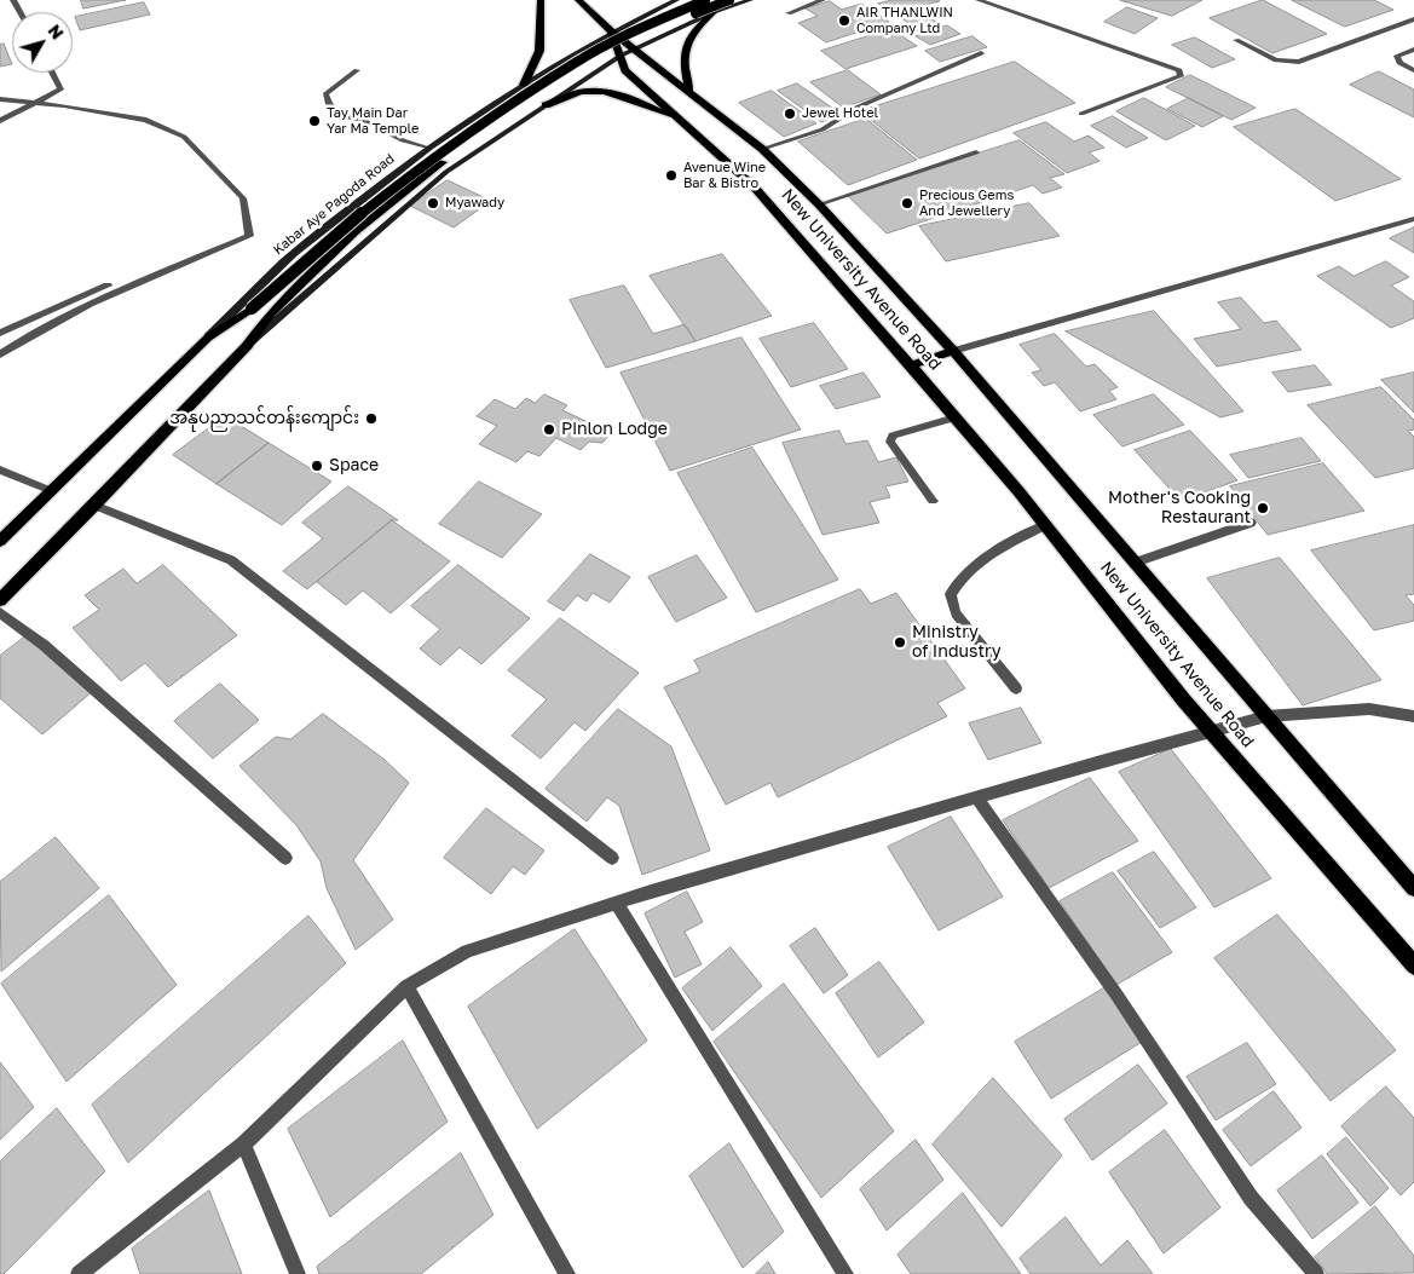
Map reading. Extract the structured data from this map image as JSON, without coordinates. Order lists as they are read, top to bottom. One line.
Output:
{"streets":{"main road":["Kabar Aye Pagoda Road","New University Avenue Road"]},"crossings":[["Kabar Aye Pagoda Road","New University Avenue Road"]],"places":["AIR THANLWIN Company Ltd","Jewel Hotel","Tay Main Dar Yar Ma Temple","Avenue Wine Bar & Bistro","Myawady","Precious Gems And Jewellery","အနုပညာသင်တန်းကျောင်း","Pinlon Lodge","Space","Mother's Cooking Restaurant","Ministry of Industry"],"north":"top right"}
